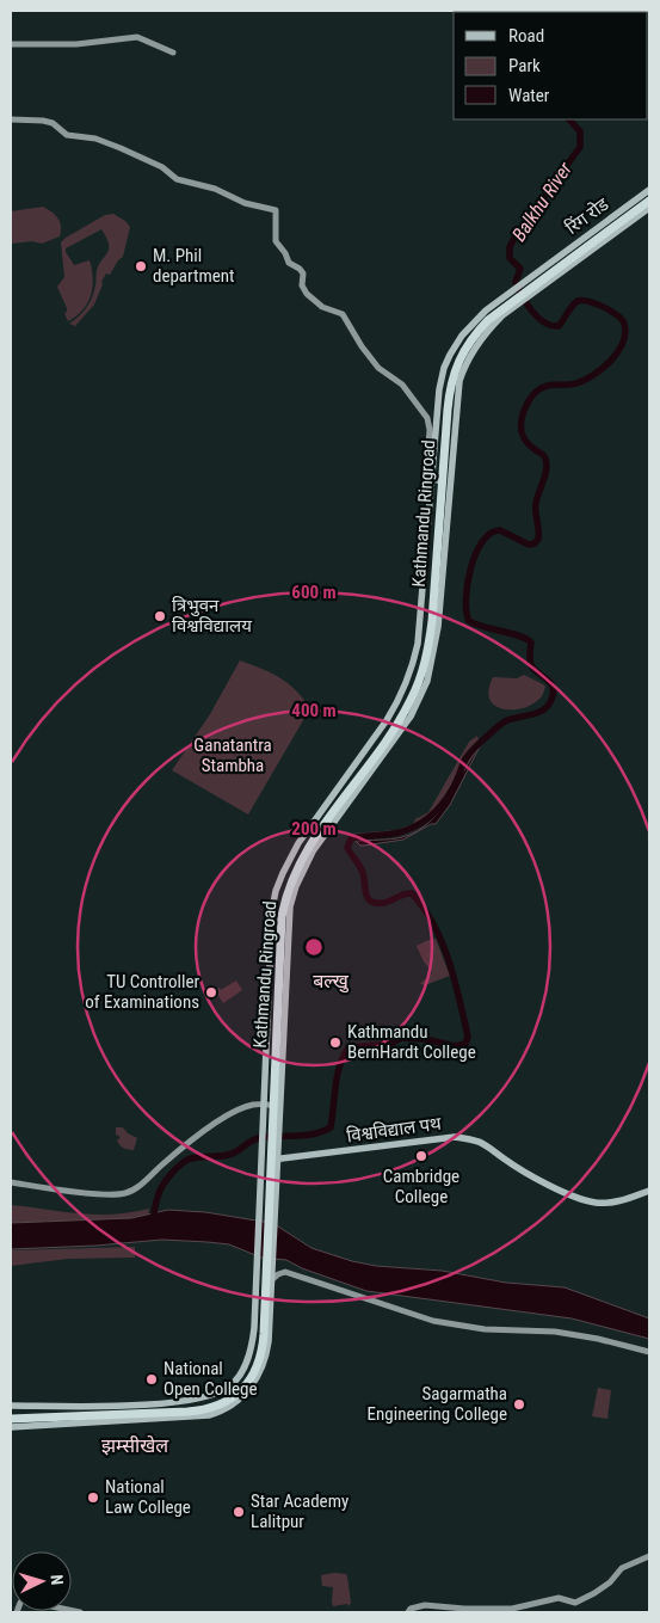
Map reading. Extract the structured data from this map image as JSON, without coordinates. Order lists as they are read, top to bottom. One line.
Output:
{"streets":{"highway":["Kathmandu Ringroad"],"main road":["रिंग रोड","विश्वविद्याल पथ"]},"crossings":[["रिंग रोड","Kathmandu Ringroad"],["Kathmandu Ringroad","विश्वविद्याल पथ"]],"districts":["बल्खु","झम्सीखेल"],"water":["Balkhu River"],"parks":["Ganatantra Stambha"],"places":["M. Phil department","त्रिभुवन विश्वविद्यालय","TU Controller of Examinations","Kathmandu BernHardt College","Cambridge College","National Open College","Sagarmatha Engineering College","National Law College","Star Academy Lalitpur"],"legend":["Road","Park","Water"],"north":"right","rings":["600 m","400 m","200 m"]}
